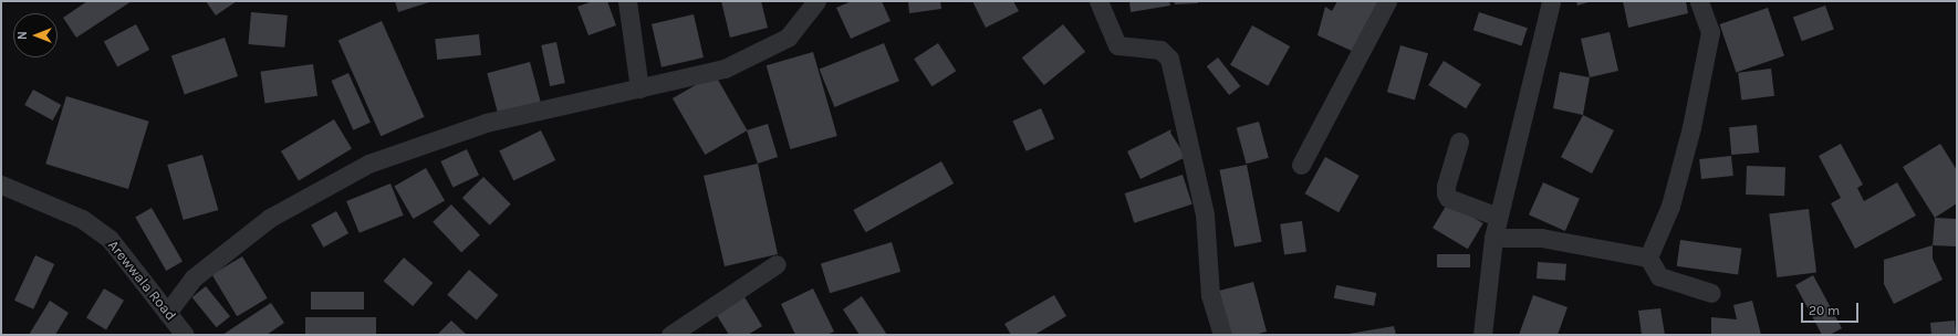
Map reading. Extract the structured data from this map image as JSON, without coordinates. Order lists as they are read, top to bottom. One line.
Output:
{"streets":{"street":["Arewwala Road"]},"scale_bar":"20 m","north":"left"}
